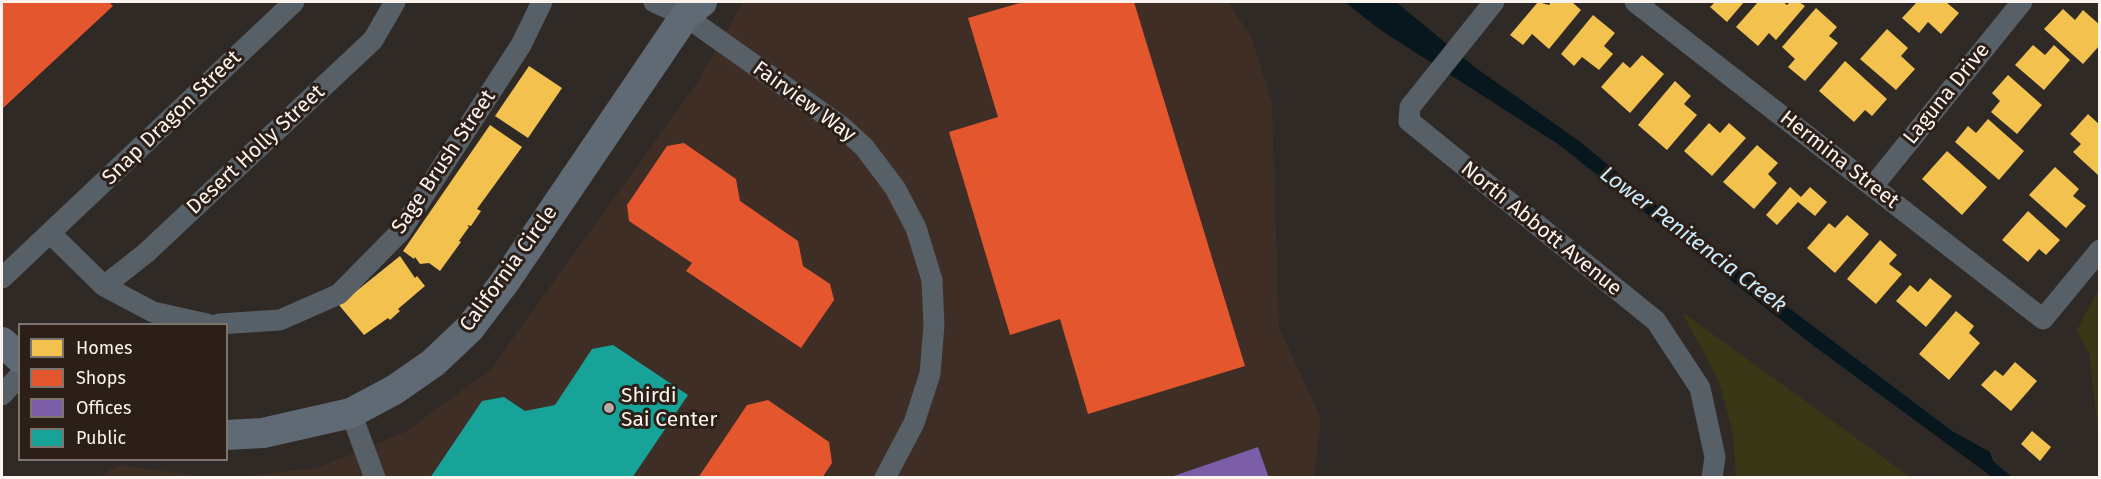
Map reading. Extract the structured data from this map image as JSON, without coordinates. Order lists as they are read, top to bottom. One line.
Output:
{"streets":{"street":["Laguna Drive","Fairview Way","Snap Dragon Street","Desert Holly Street","Hermina Street","Sage Brush Street","North Abbott Avenue","California Circle"]},"crossings":[["Laguna Drive","Hermina Street"],["Fairview Way","California Circle"]],"water":["Lower Penitencia Creek"],"places":["Shirdi Sai Center"],"legend":["Homes","Shops","Offices","Public"]}
